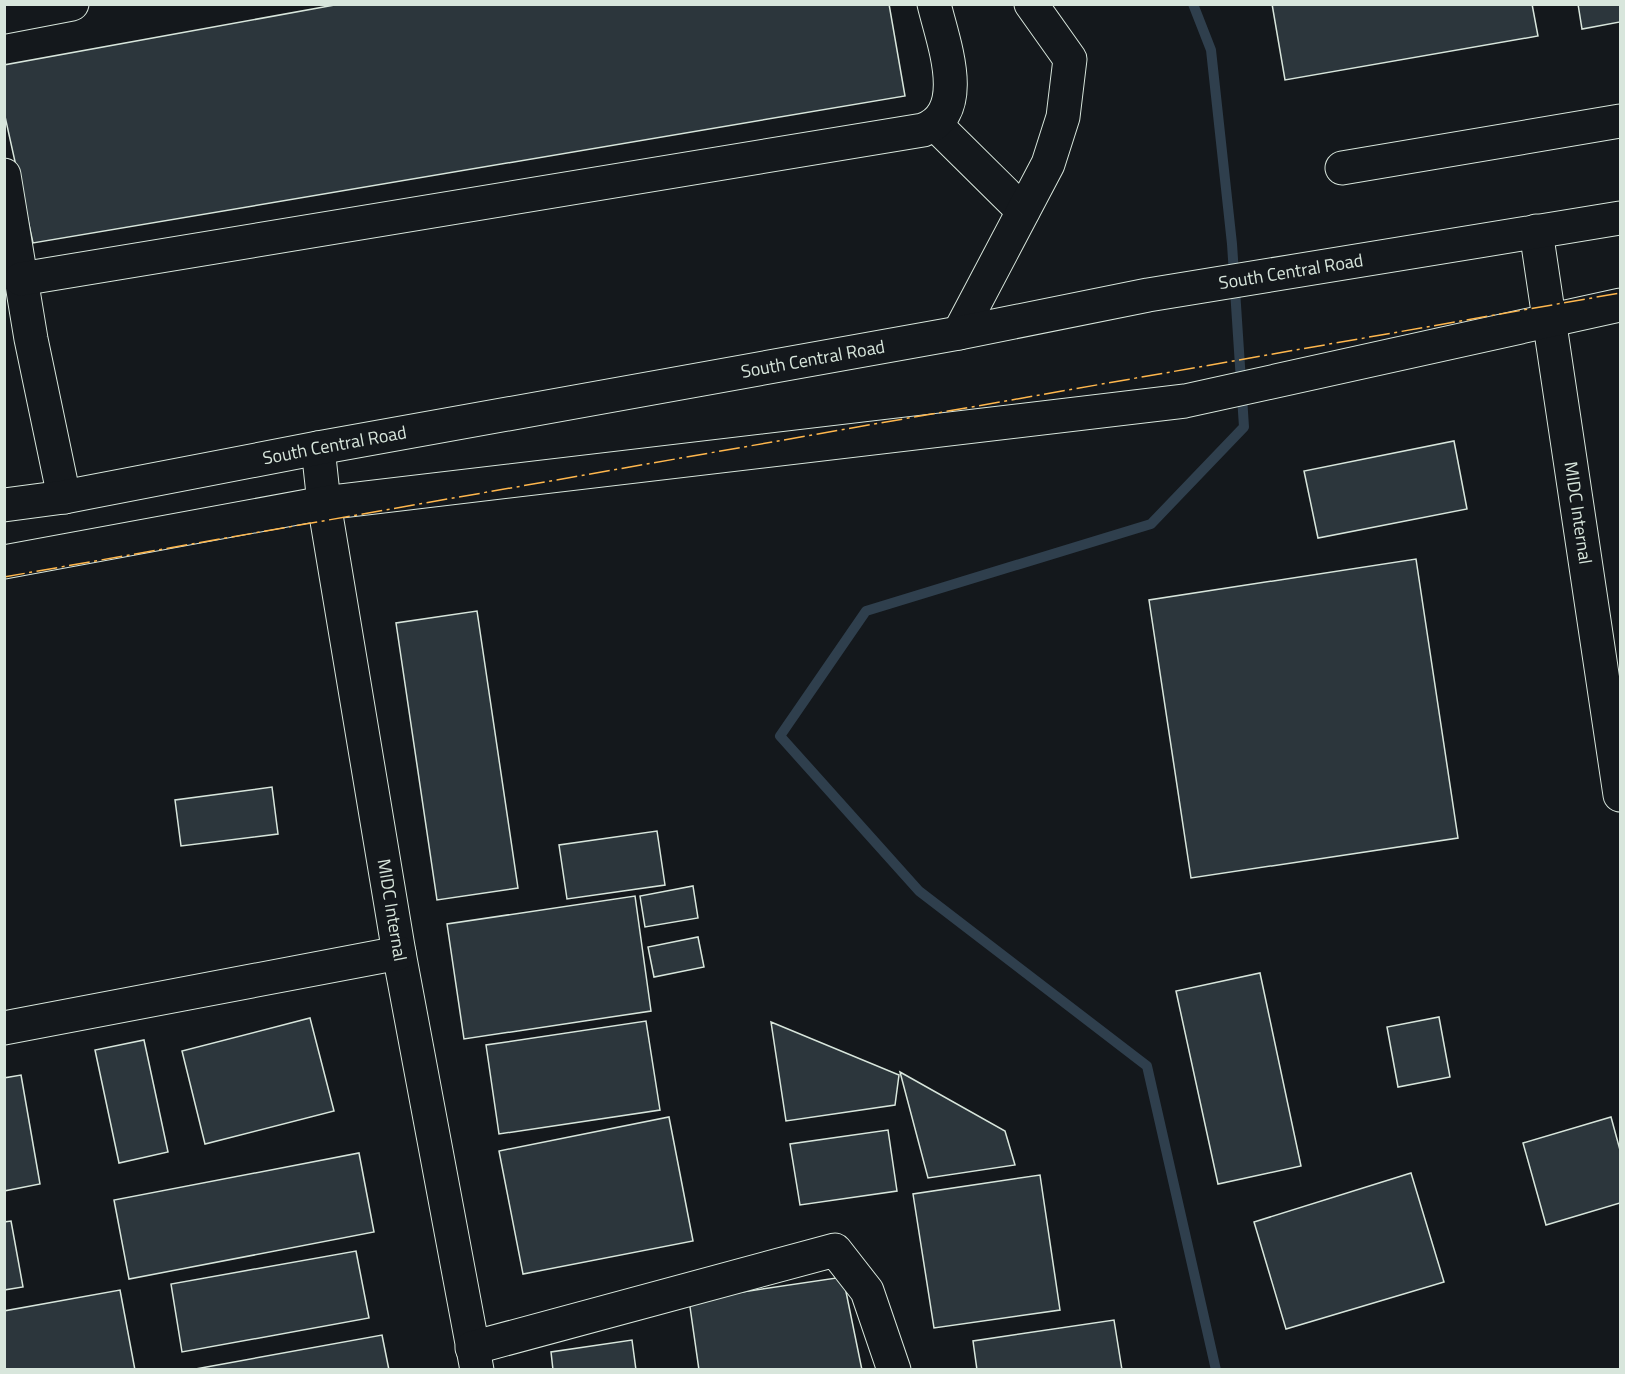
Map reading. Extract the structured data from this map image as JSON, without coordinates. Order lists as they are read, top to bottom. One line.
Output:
{"streets":{"main road":["South Central Road","MIDC Internal"]},"crossings":[["South Central Road","MIDC Internal"]]}
